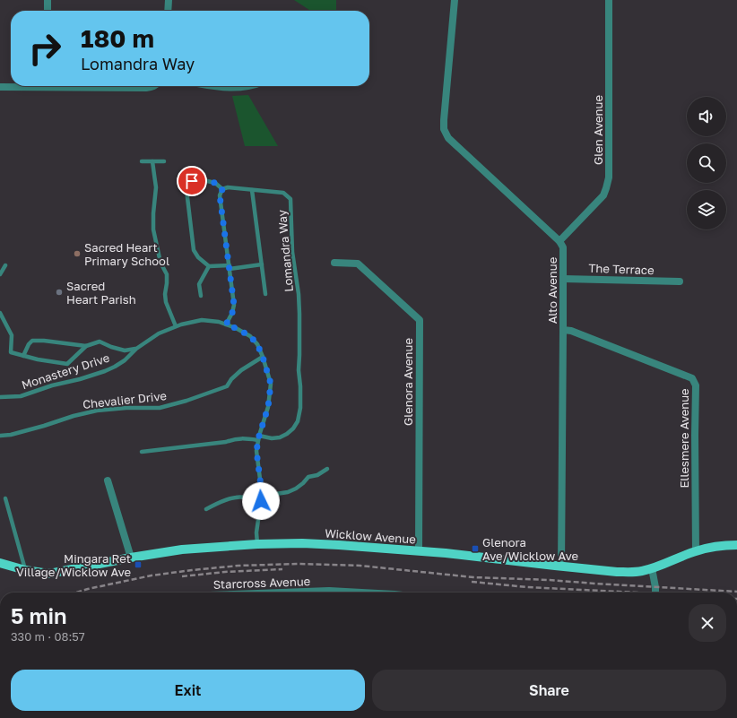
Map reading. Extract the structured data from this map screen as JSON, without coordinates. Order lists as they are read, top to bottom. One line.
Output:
{"streets":{"main road":["Wicklow Avenue"],"street":["Glen Avenue","The Terrace","Alto Avenue","Glenora Avenue","Ellesmere Avenue"],"lane":["Lomandra Way","Monastery Drive","Chevalier Drive"]},"crossings":[["Glen Avenue","Alto Avenue"],["Lomandra Way","Monastery Drive"],["The Terrace","Alto Avenue"],["Alto Avenue","Ellesmere Avenue"],["Alto Avenue","Wicklow Avenue"],["Monastery Drive","Chevalier Drive"],["Monastery Drive","Wicklow Avenue"],["Glenora Avenue","Wicklow Avenue"],["Ellesmere Avenue","Wicklow Avenue"]],"places":{"other":["Sacred Heart Primary School","Sacred Heart Parish"],"transit":["Glenora Ave/Wicklow Ave","Mingara Ret Village/Wicklow Ave"]},"page":{"turn":["180 m","Lomandra Way"],"heading":["5 min","330 m · 08:57"],"buttons":["Exit","Share"]}}
